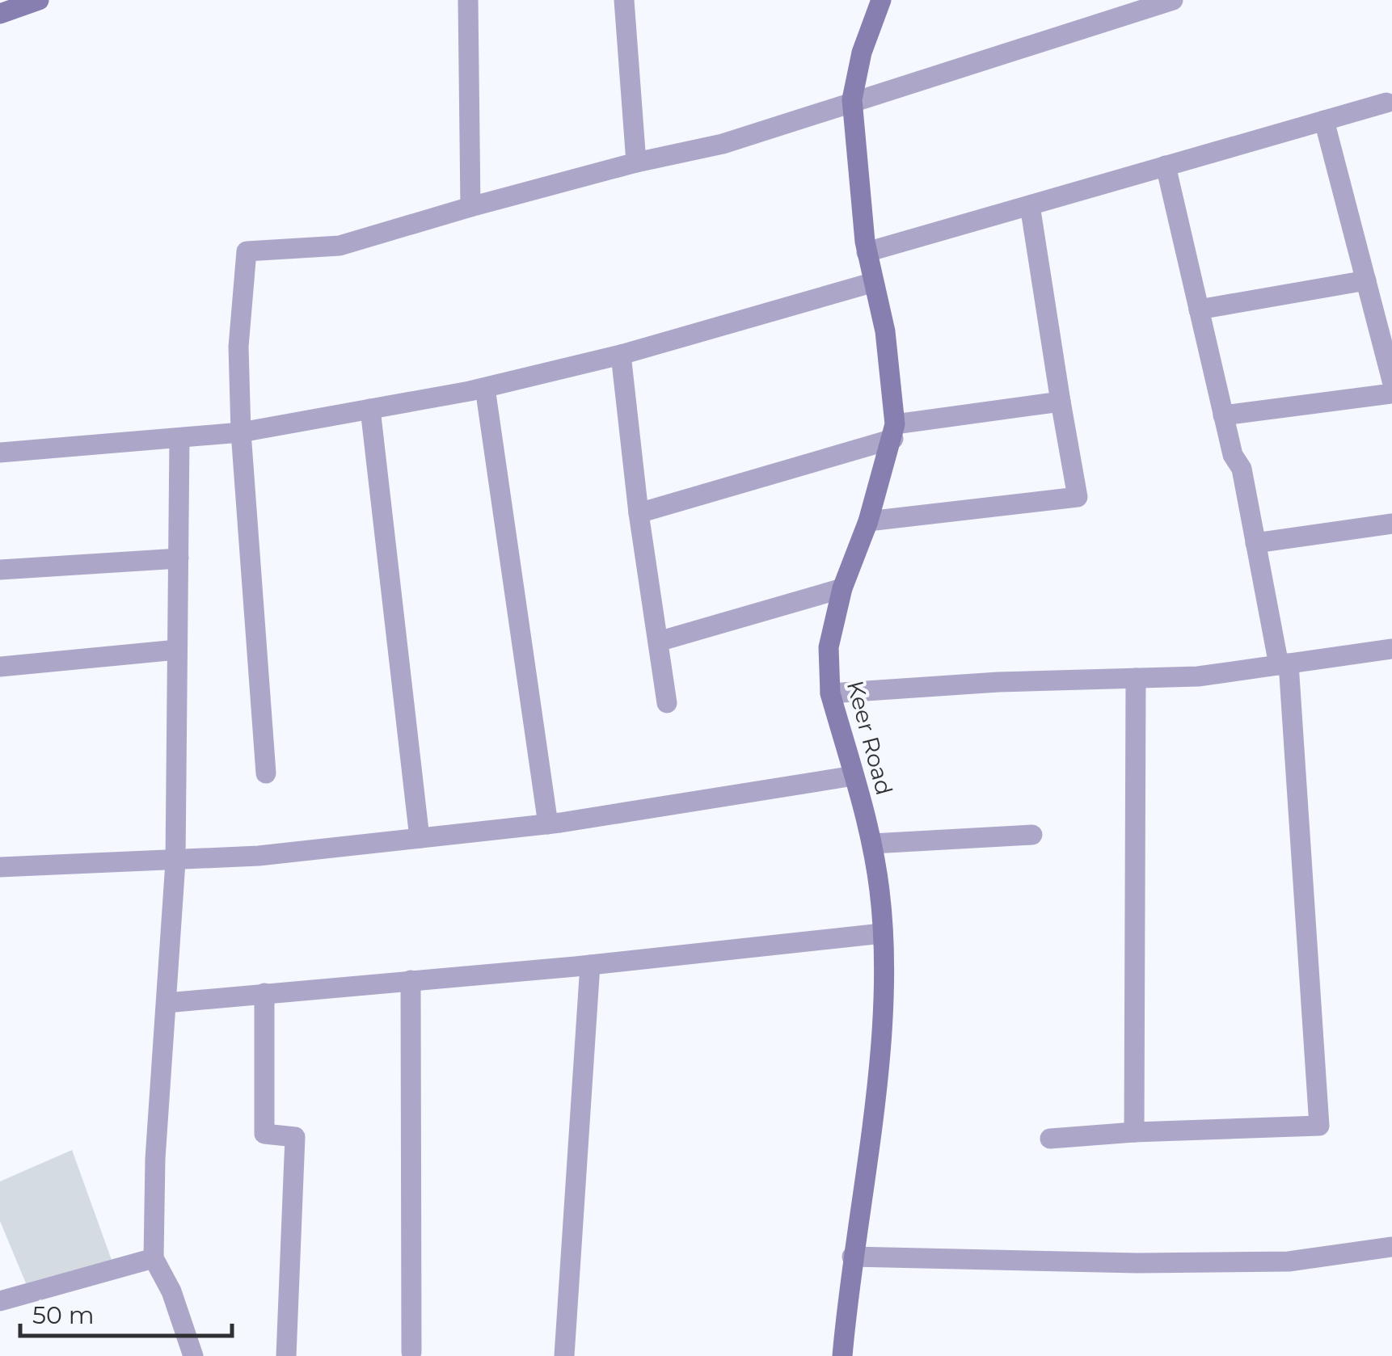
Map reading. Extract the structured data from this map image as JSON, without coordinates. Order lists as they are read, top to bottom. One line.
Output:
{"streets":{"street":["Keer Road"]},"scale_bar":"50 m"}
